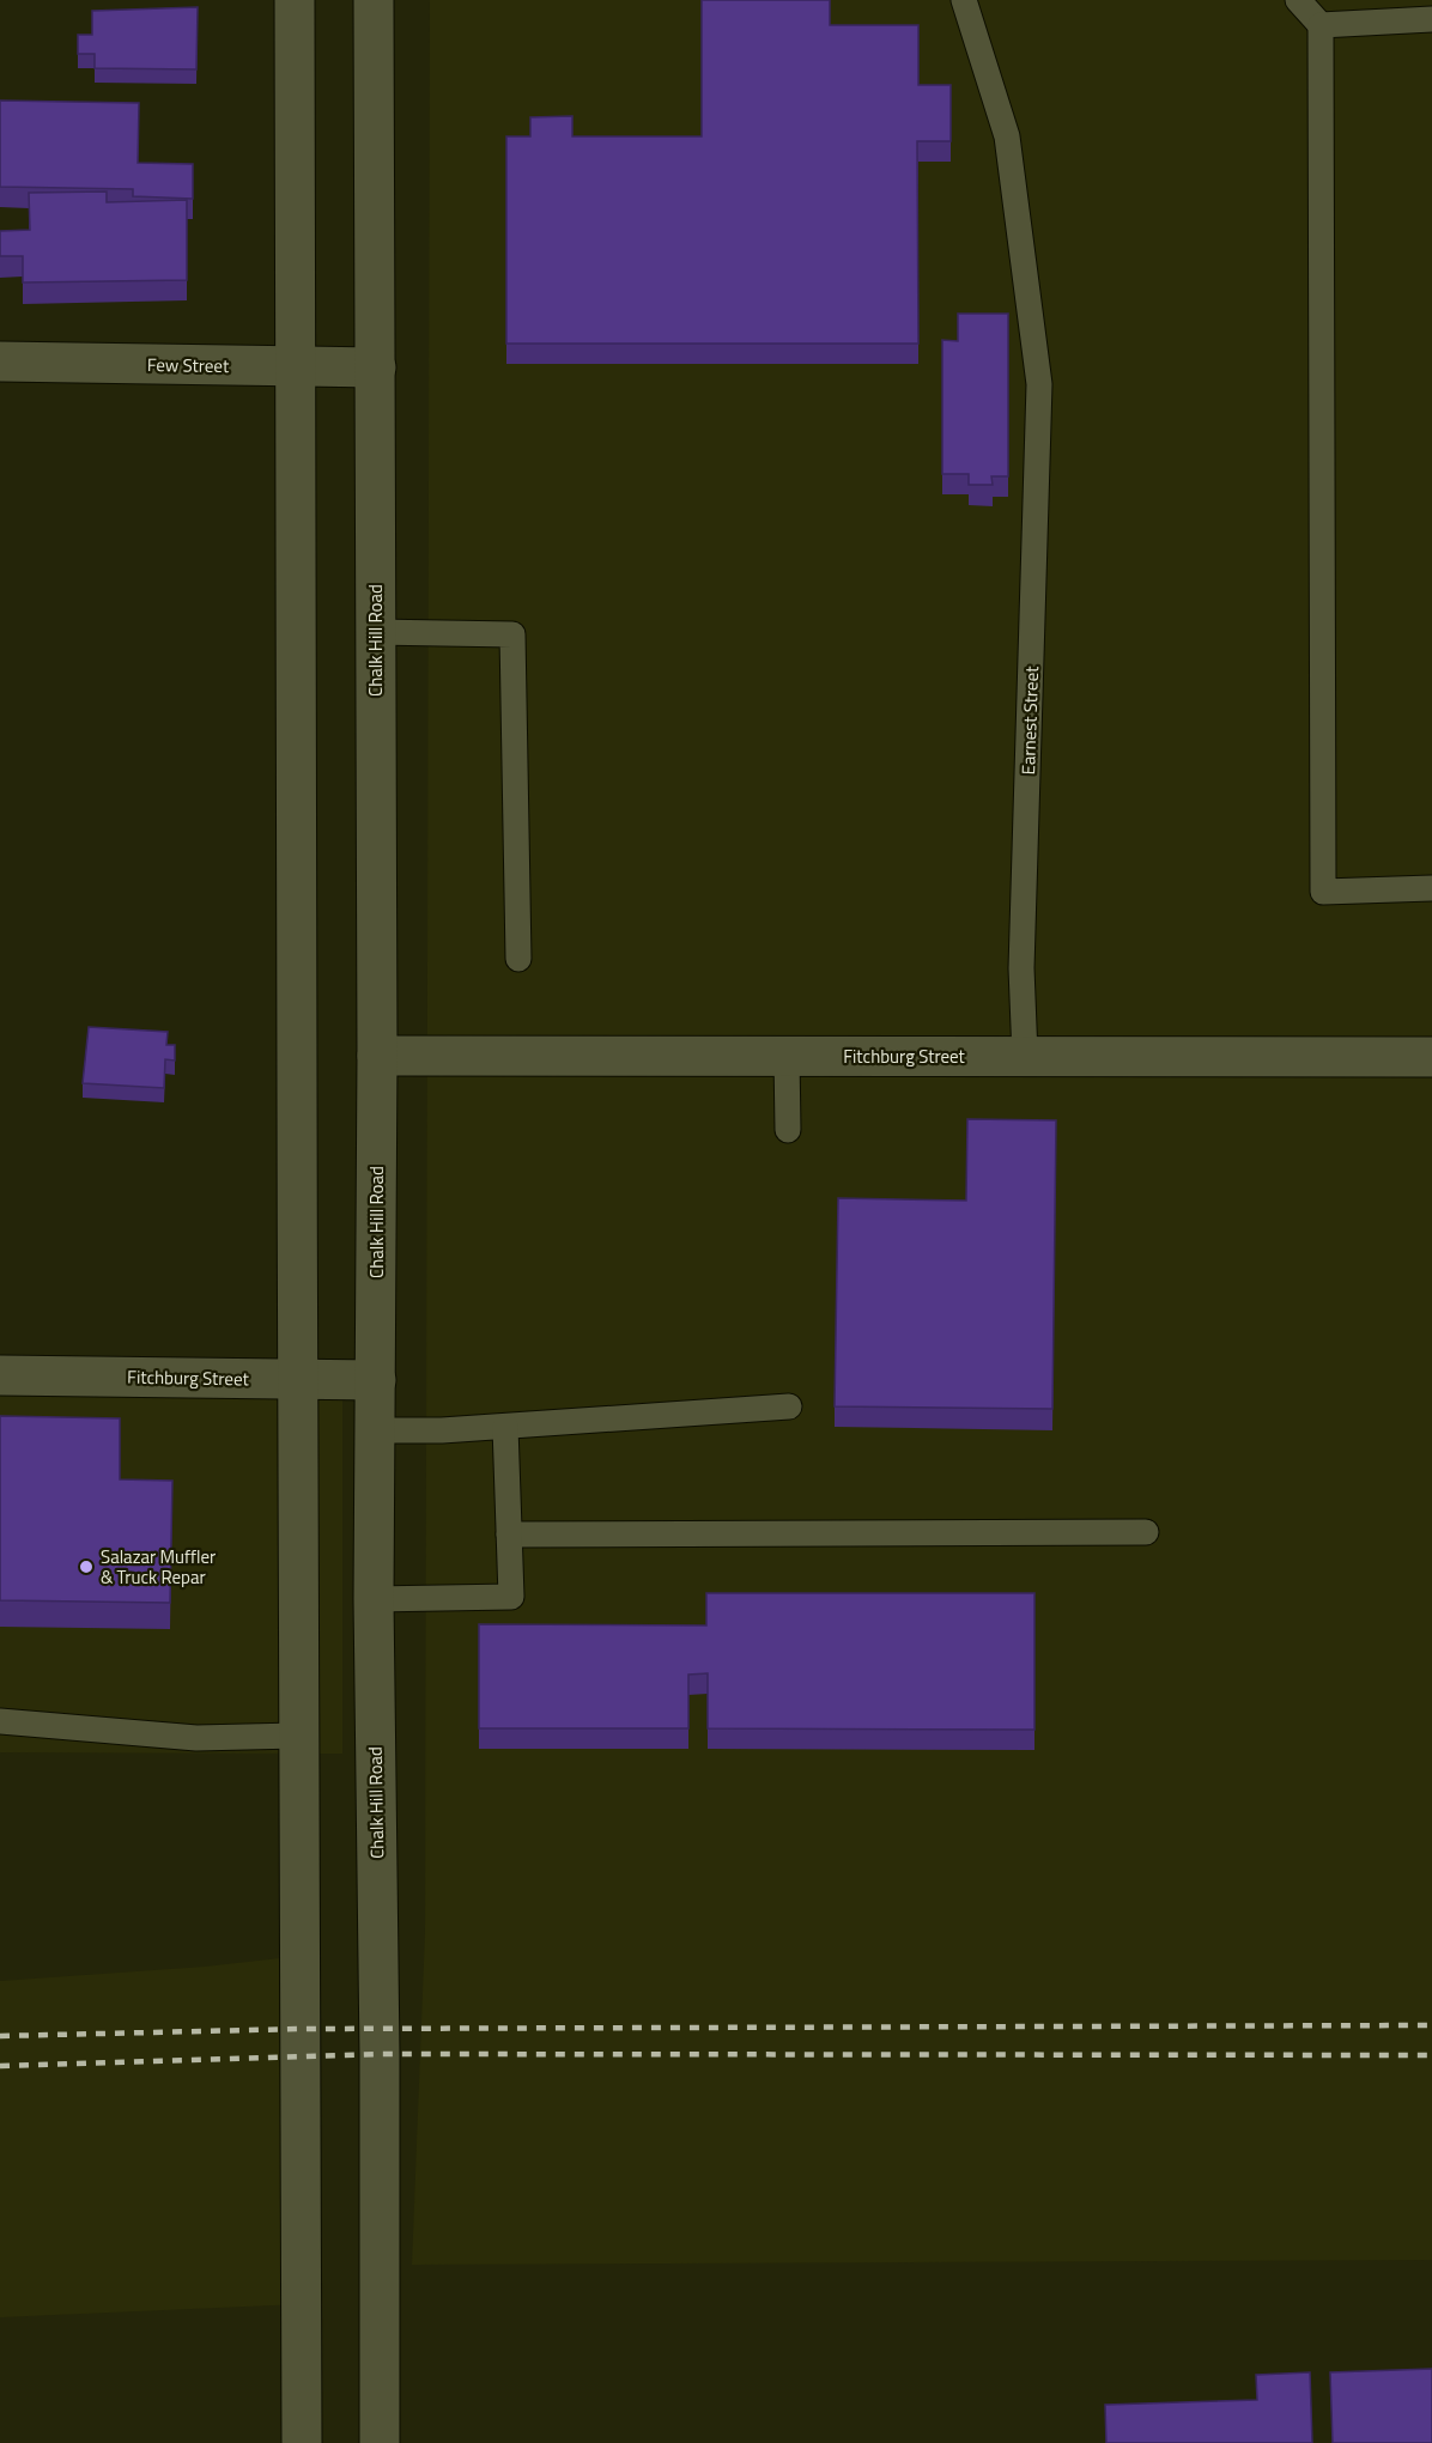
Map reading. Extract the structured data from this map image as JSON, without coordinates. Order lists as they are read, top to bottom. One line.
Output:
{"streets":{"street":["Few Street","Chalk Hill Road","Fitchburg Street"],"lane":["Earnest Street"]},"crossings":[["Few Street","Chalk Hill Road"],["Chalk Hill Road","Fitchburg Street"],["Earnest Street","Fitchburg Street"]],"places":["Salazar Muffler & Truck Repar"]}
